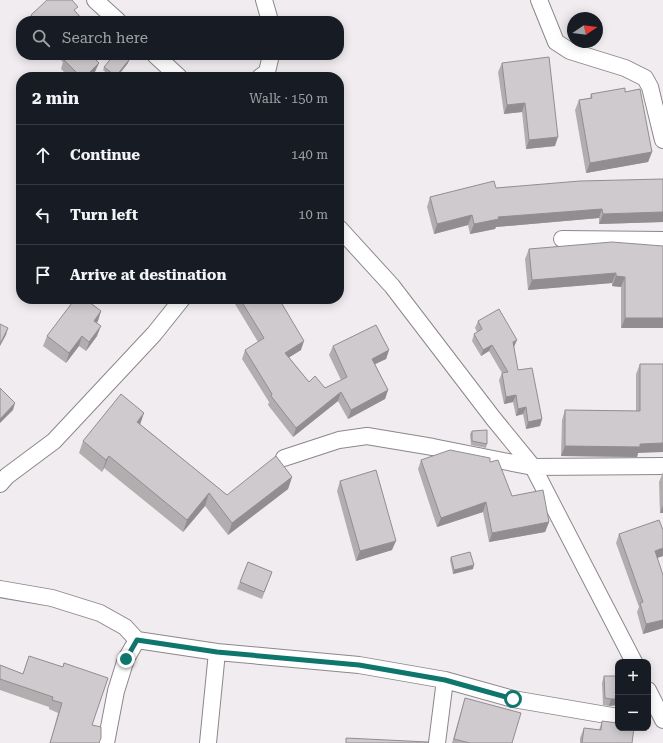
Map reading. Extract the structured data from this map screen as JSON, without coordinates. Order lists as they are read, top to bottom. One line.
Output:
{"north":"right","page":{"search":"Search here","heading":["2 min","Walk · 150 m"],"list":[["Continue","140 m"],["Turn left","10 m"],"Arrive at destination"],"map_buttons":["+","−"]}}
